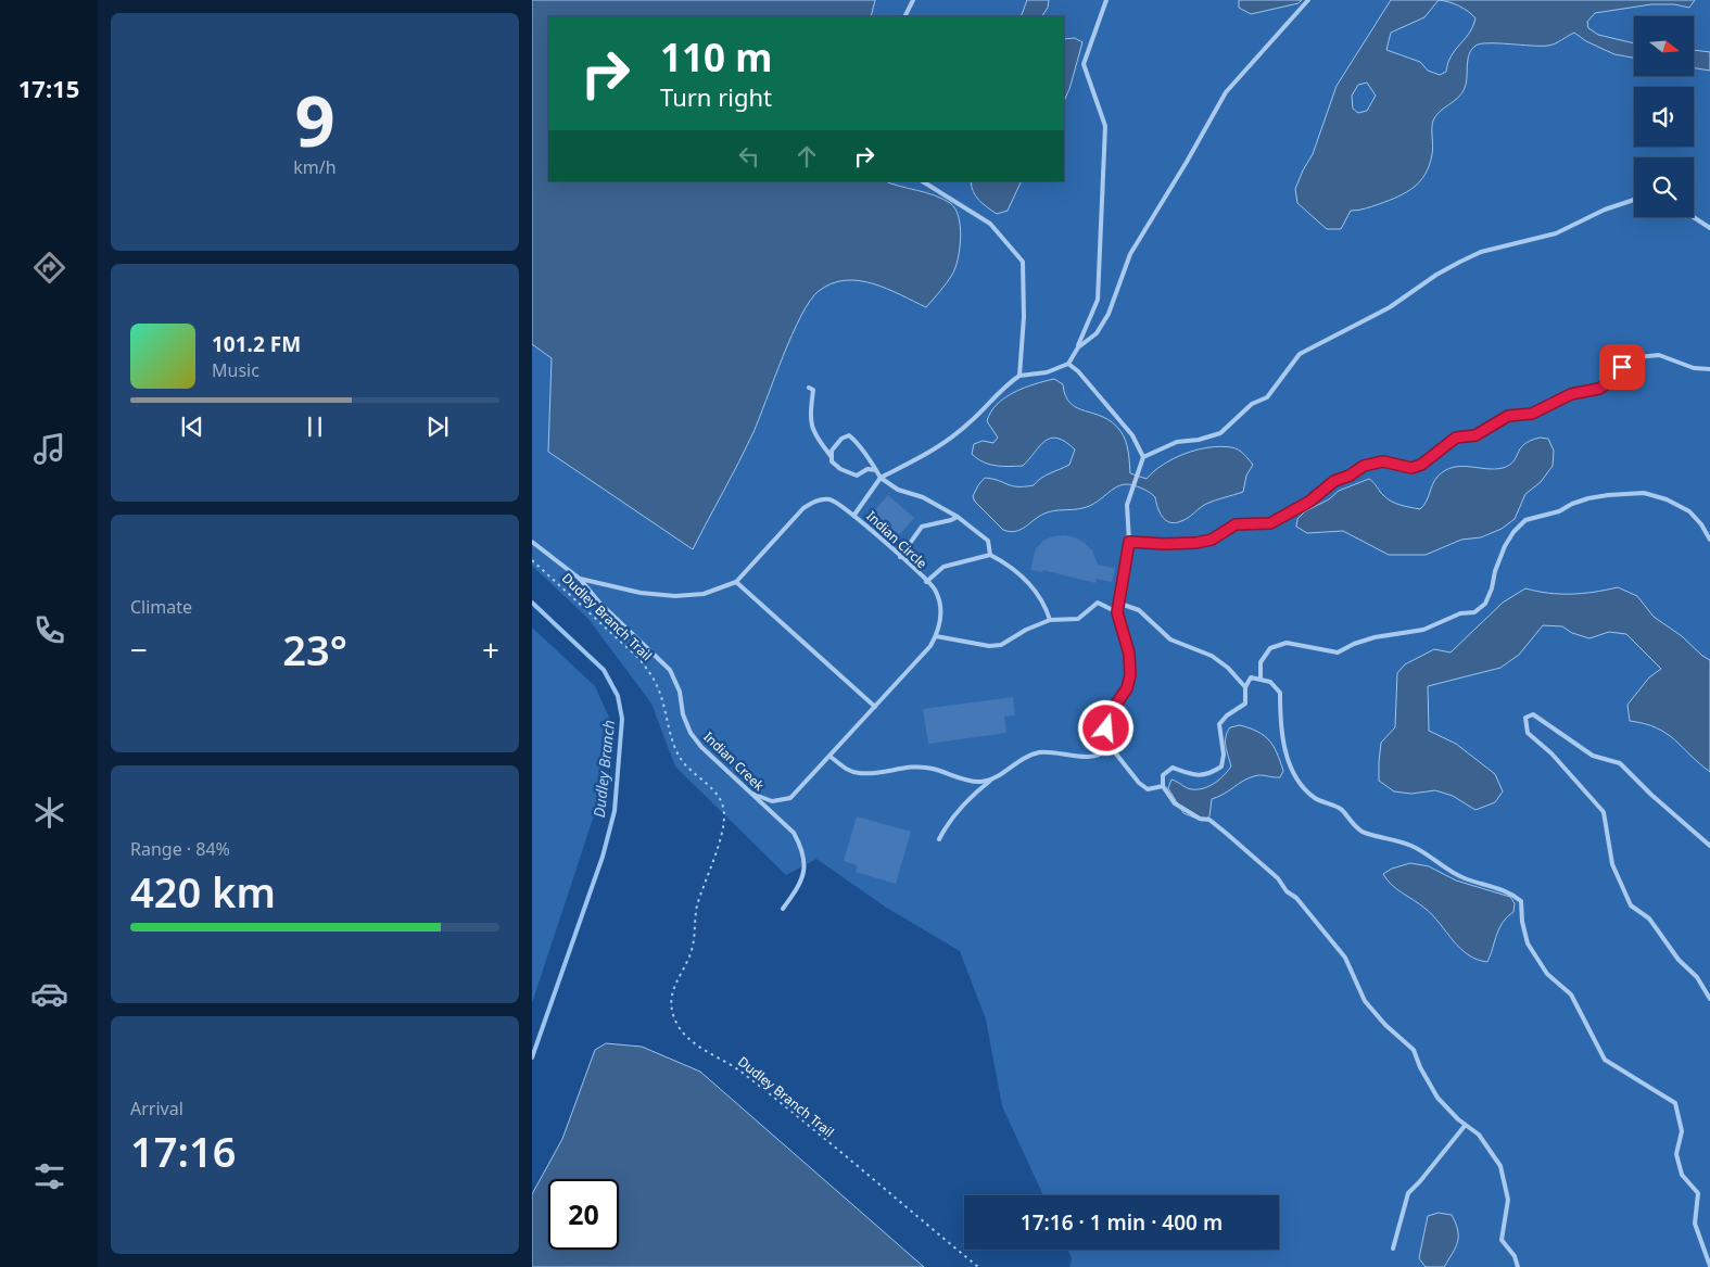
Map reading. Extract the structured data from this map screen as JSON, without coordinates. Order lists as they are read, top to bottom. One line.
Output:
{"streets":{"lane":["Indian Circle","Indian Creek"],"path":["Dudley Branch Trail"]},"crossings":[["Indian Circle","Indian Creek"]],"water":["Dudley Branch"],"north":"right","page":{"tabs":"17:15","tile":[["9","km/h"],"Climate",["Range · 84%","420 km"],["Arrival","17:16"]],"turn":["110 m","Turn right"],"song":["101.2 FM","Music"],"heat":["−","23°","+"],"limit":"20","trip":"17:16 · 1 min · 400 m"}}
